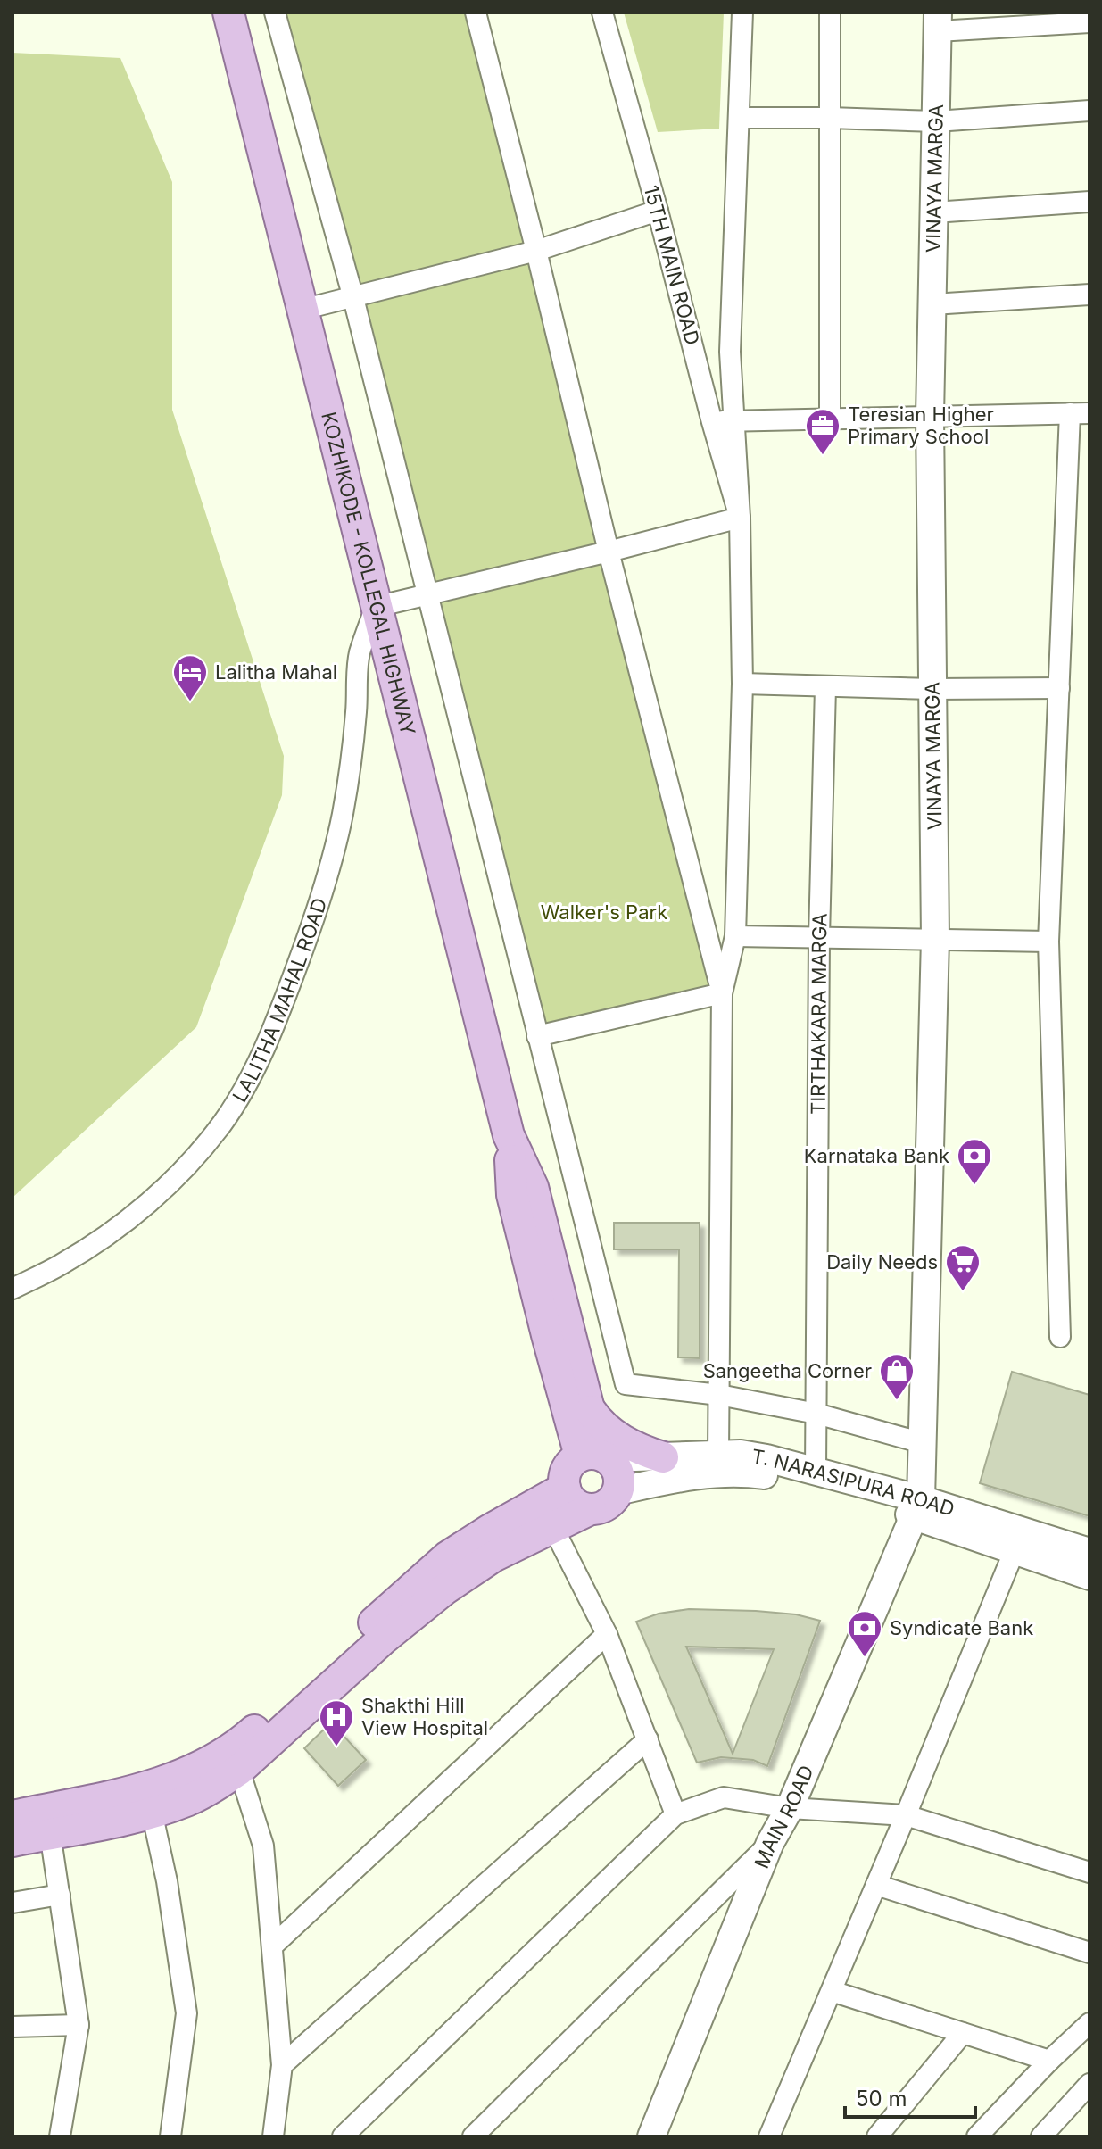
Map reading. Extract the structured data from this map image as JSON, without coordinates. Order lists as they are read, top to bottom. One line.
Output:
{"streets":{"main road":["KOZHIKODE - KOLLEGAL HIGHWAY"],"street":["VINAYA MARGA","15TH MAIN ROAD","LALITHA MAHAL ROAD","TIRTHAKARA MARGA","T. NARASIPURA ROAD","MAIN ROAD"]},"crossings":[["VINAYA MARGA","T. NARASIPURA ROAD"],["VINAYA MARGA","MAIN ROAD"],["KOZHIKODE - KOLLEGAL HIGHWAY","LALITHA MAHAL ROAD"],["KOZHIKODE - KOLLEGAL HIGHWAY","T. NARASIPURA ROAD"],["TIRTHAKARA MARGA","T. NARASIPURA ROAD"],["T. NARASIPURA ROAD","MAIN ROAD"]],"parks":["Walker's Park"],"places":{"office":["Teresian Higher Primary School"],"hotel":["Lalitha Mahal"],"bank":["Karnataka Bank","Syndicate Bank"],"supermarket":["Daily Needs"],"shop":["Sangeetha Corner"],"hospital":["Shakthi Hill View Hospital"]},"scale_bar":"50 m"}
